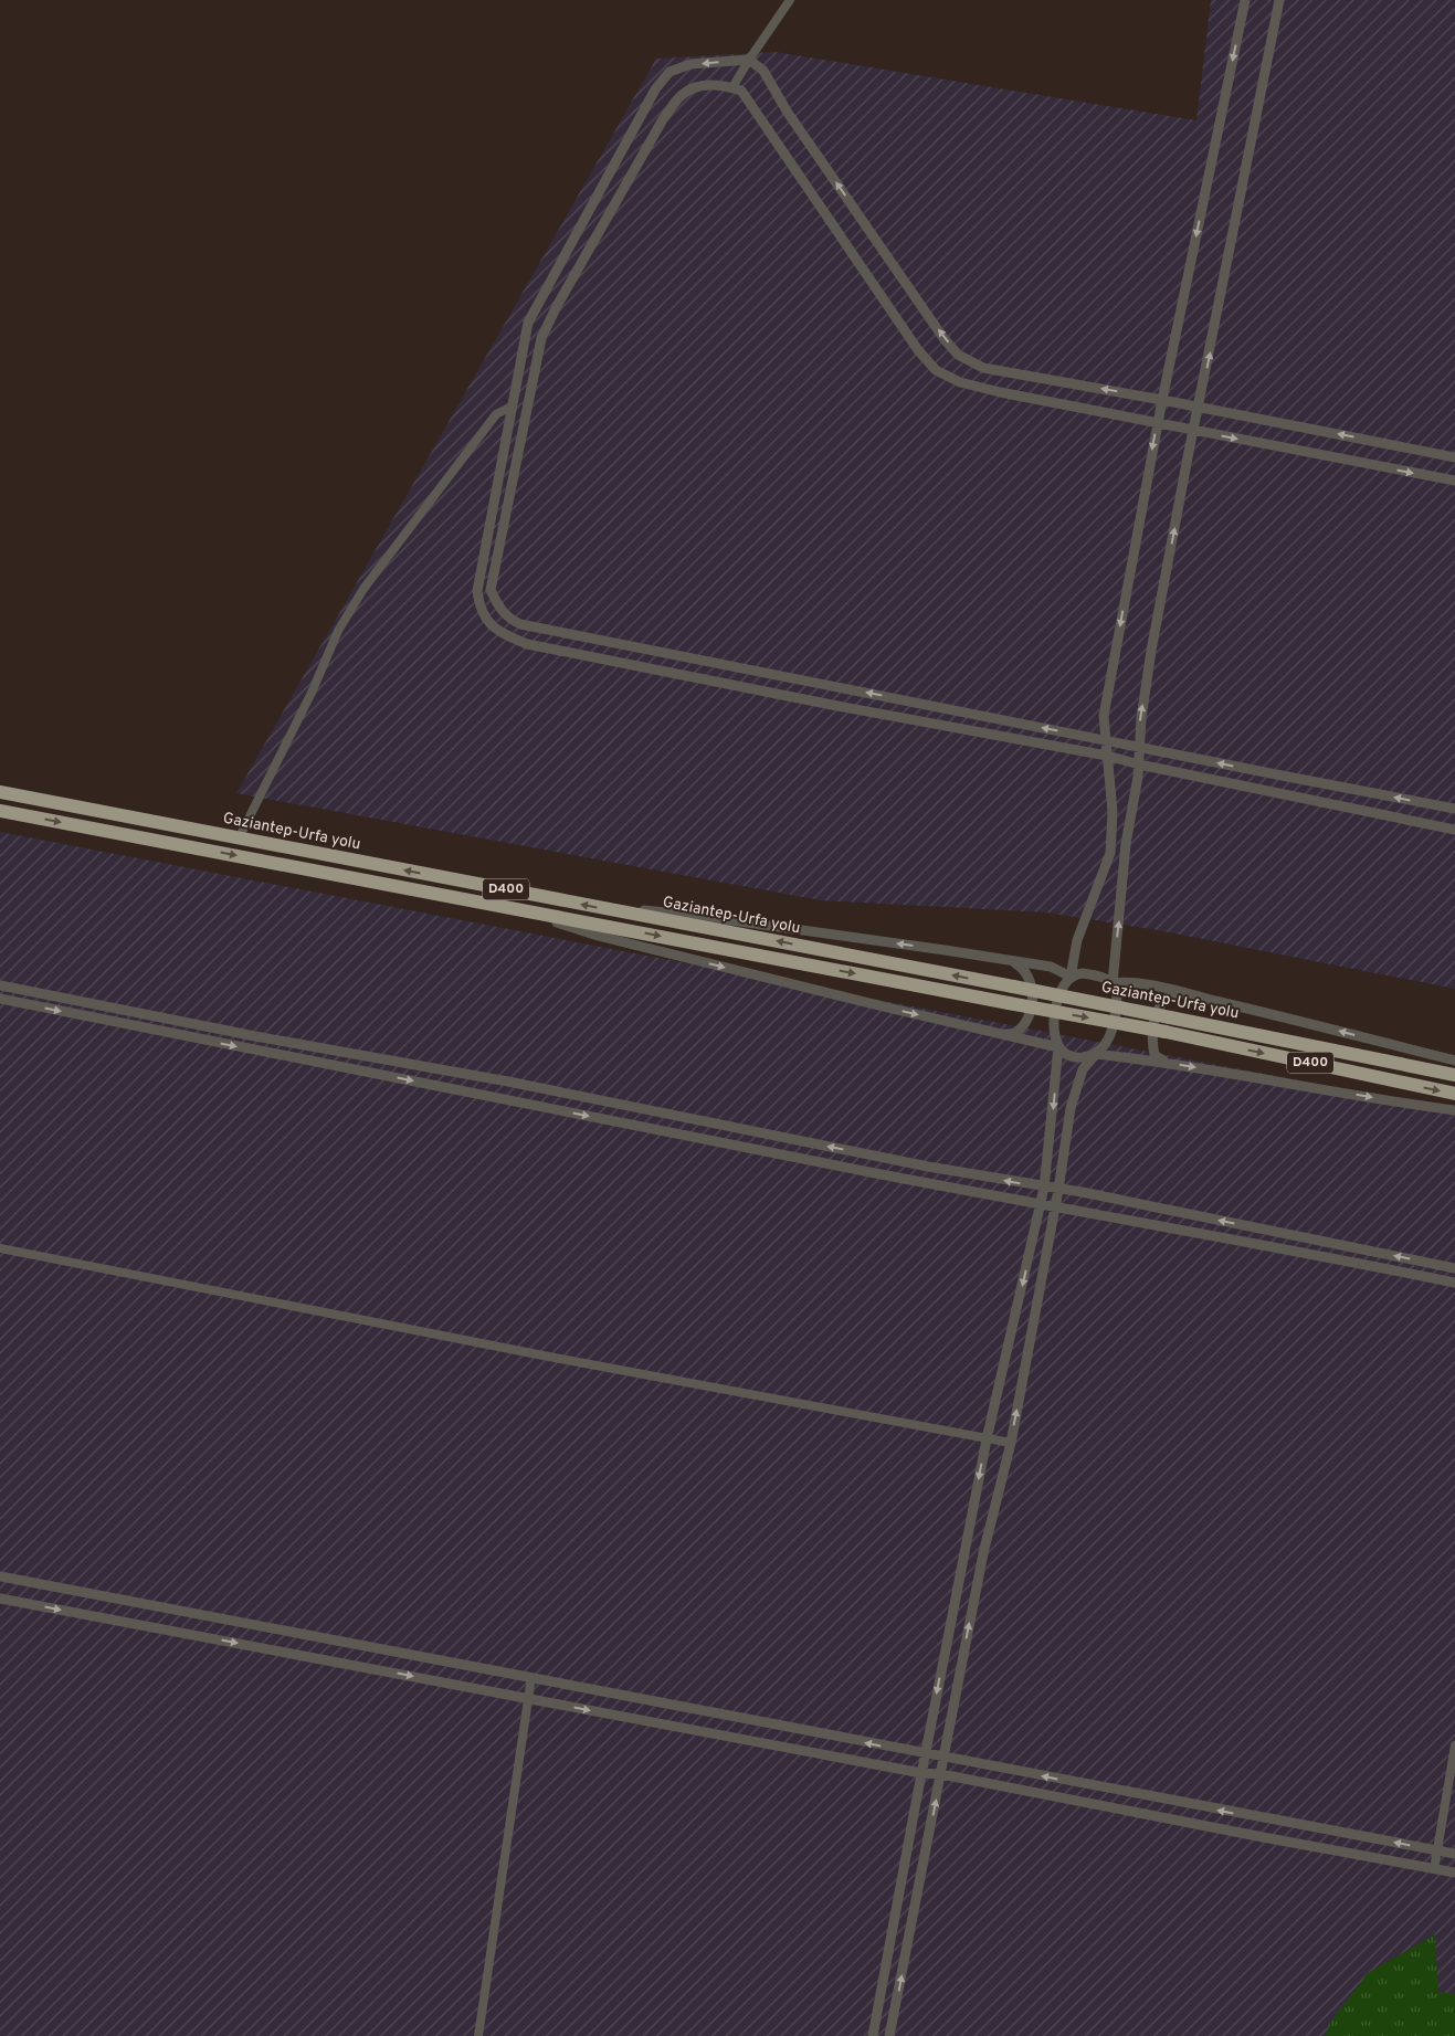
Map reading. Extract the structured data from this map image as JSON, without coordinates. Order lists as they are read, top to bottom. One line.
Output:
{"streets":{"highway":["Gaziantep-Urfa yolu","D400"]}}
